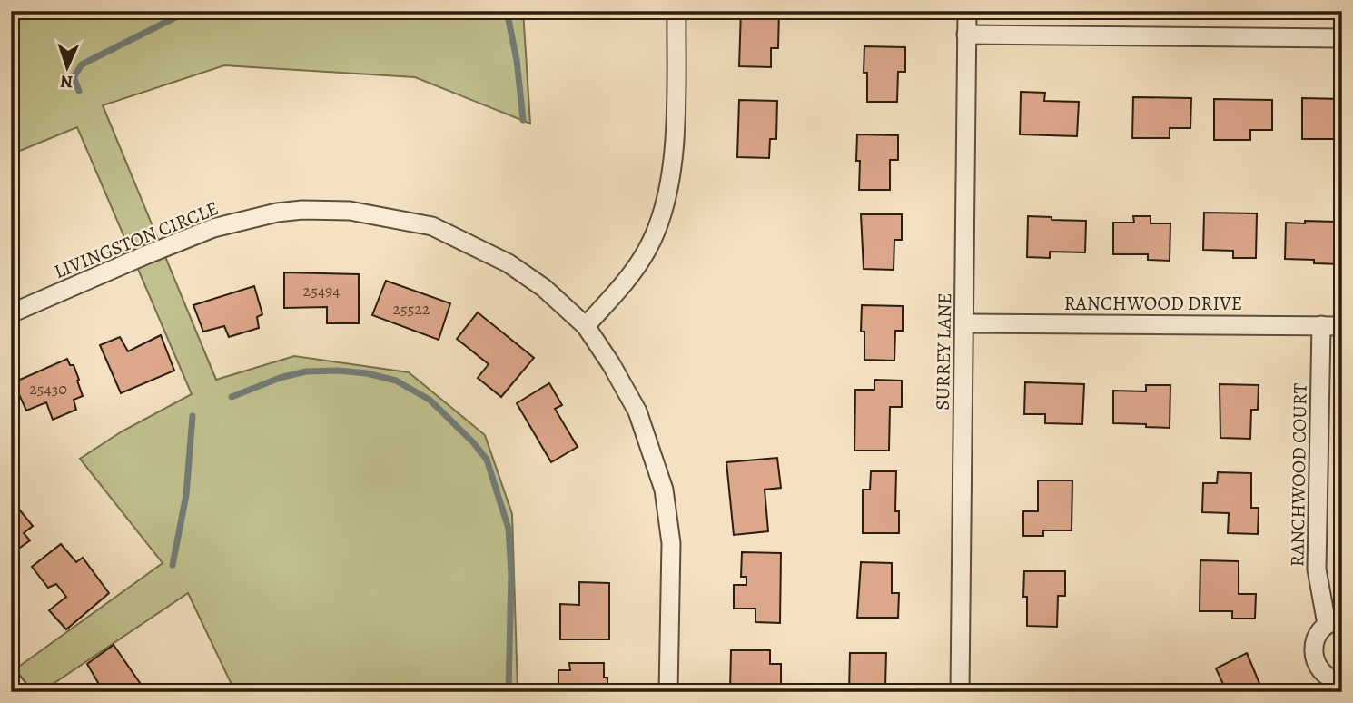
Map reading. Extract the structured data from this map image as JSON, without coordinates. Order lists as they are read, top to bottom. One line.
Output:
{"streets":{"street":["LIVINGSTON CIRCLE","RANCHWOOD DRIVE","SURREY LANE","RANCHWOOD COURT"]},"crossings":[["RANCHWOOD DRIVE","SURREY LANE"],["RANCHWOOD DRIVE","RANCHWOOD COURT"]],"house_numbers":["25494","25522","25430"],"north":"bottom"}
